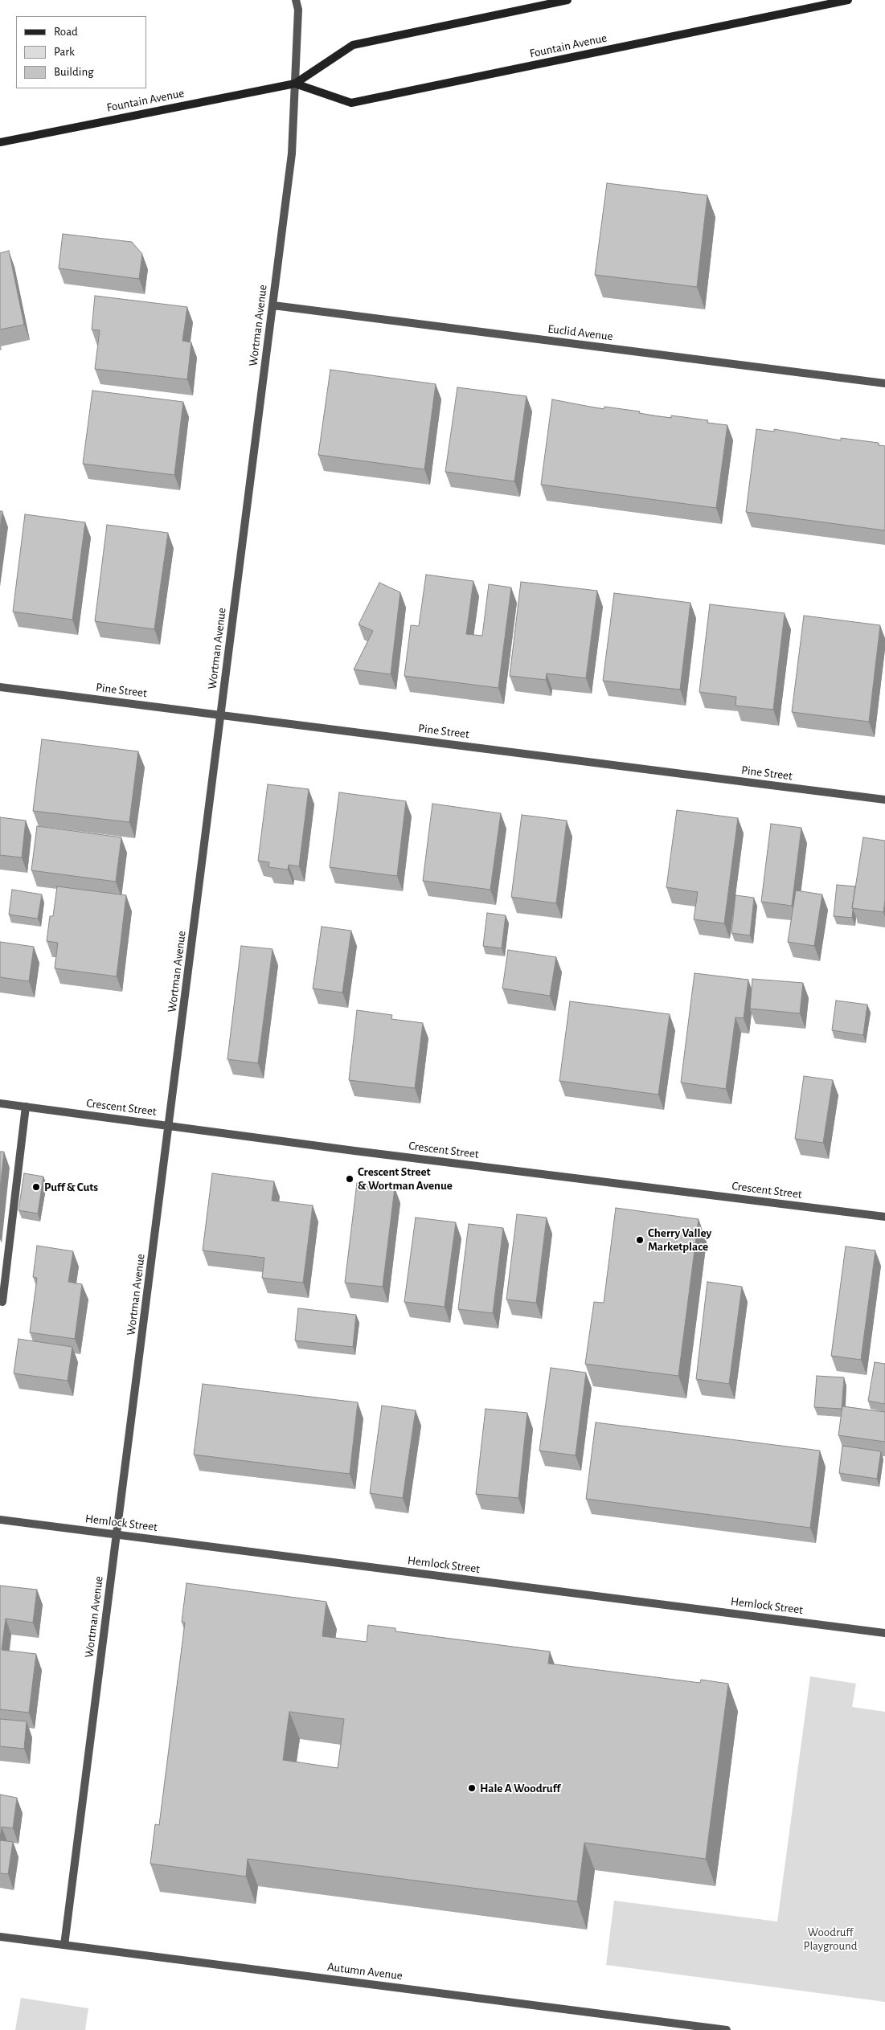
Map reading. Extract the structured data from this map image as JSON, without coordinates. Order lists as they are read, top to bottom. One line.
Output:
{"streets":{"main road":["Fountain Avenue"],"street":["Wortman Avenue","Euclid Avenue","Pine Street","Crescent Street","Hemlock Street","Autumn Avenue"]},"crossings":[["Fountain Avenue","Wortman Avenue"],["Wortman Avenue","Euclid Avenue"],["Wortman Avenue","Pine Street"],["Wortman Avenue","Crescent Street"],["Wortman Avenue","Hemlock Street"],["Wortman Avenue","Autumn Avenue"]],"parks":["Woodruff Playground"],"places":["Crescent Street & Wortman Avenue","Puff & Cuts","Cherry Valley Marketplace","Hale A Woodruff"],"legend":["Road","Park","Building"]}
